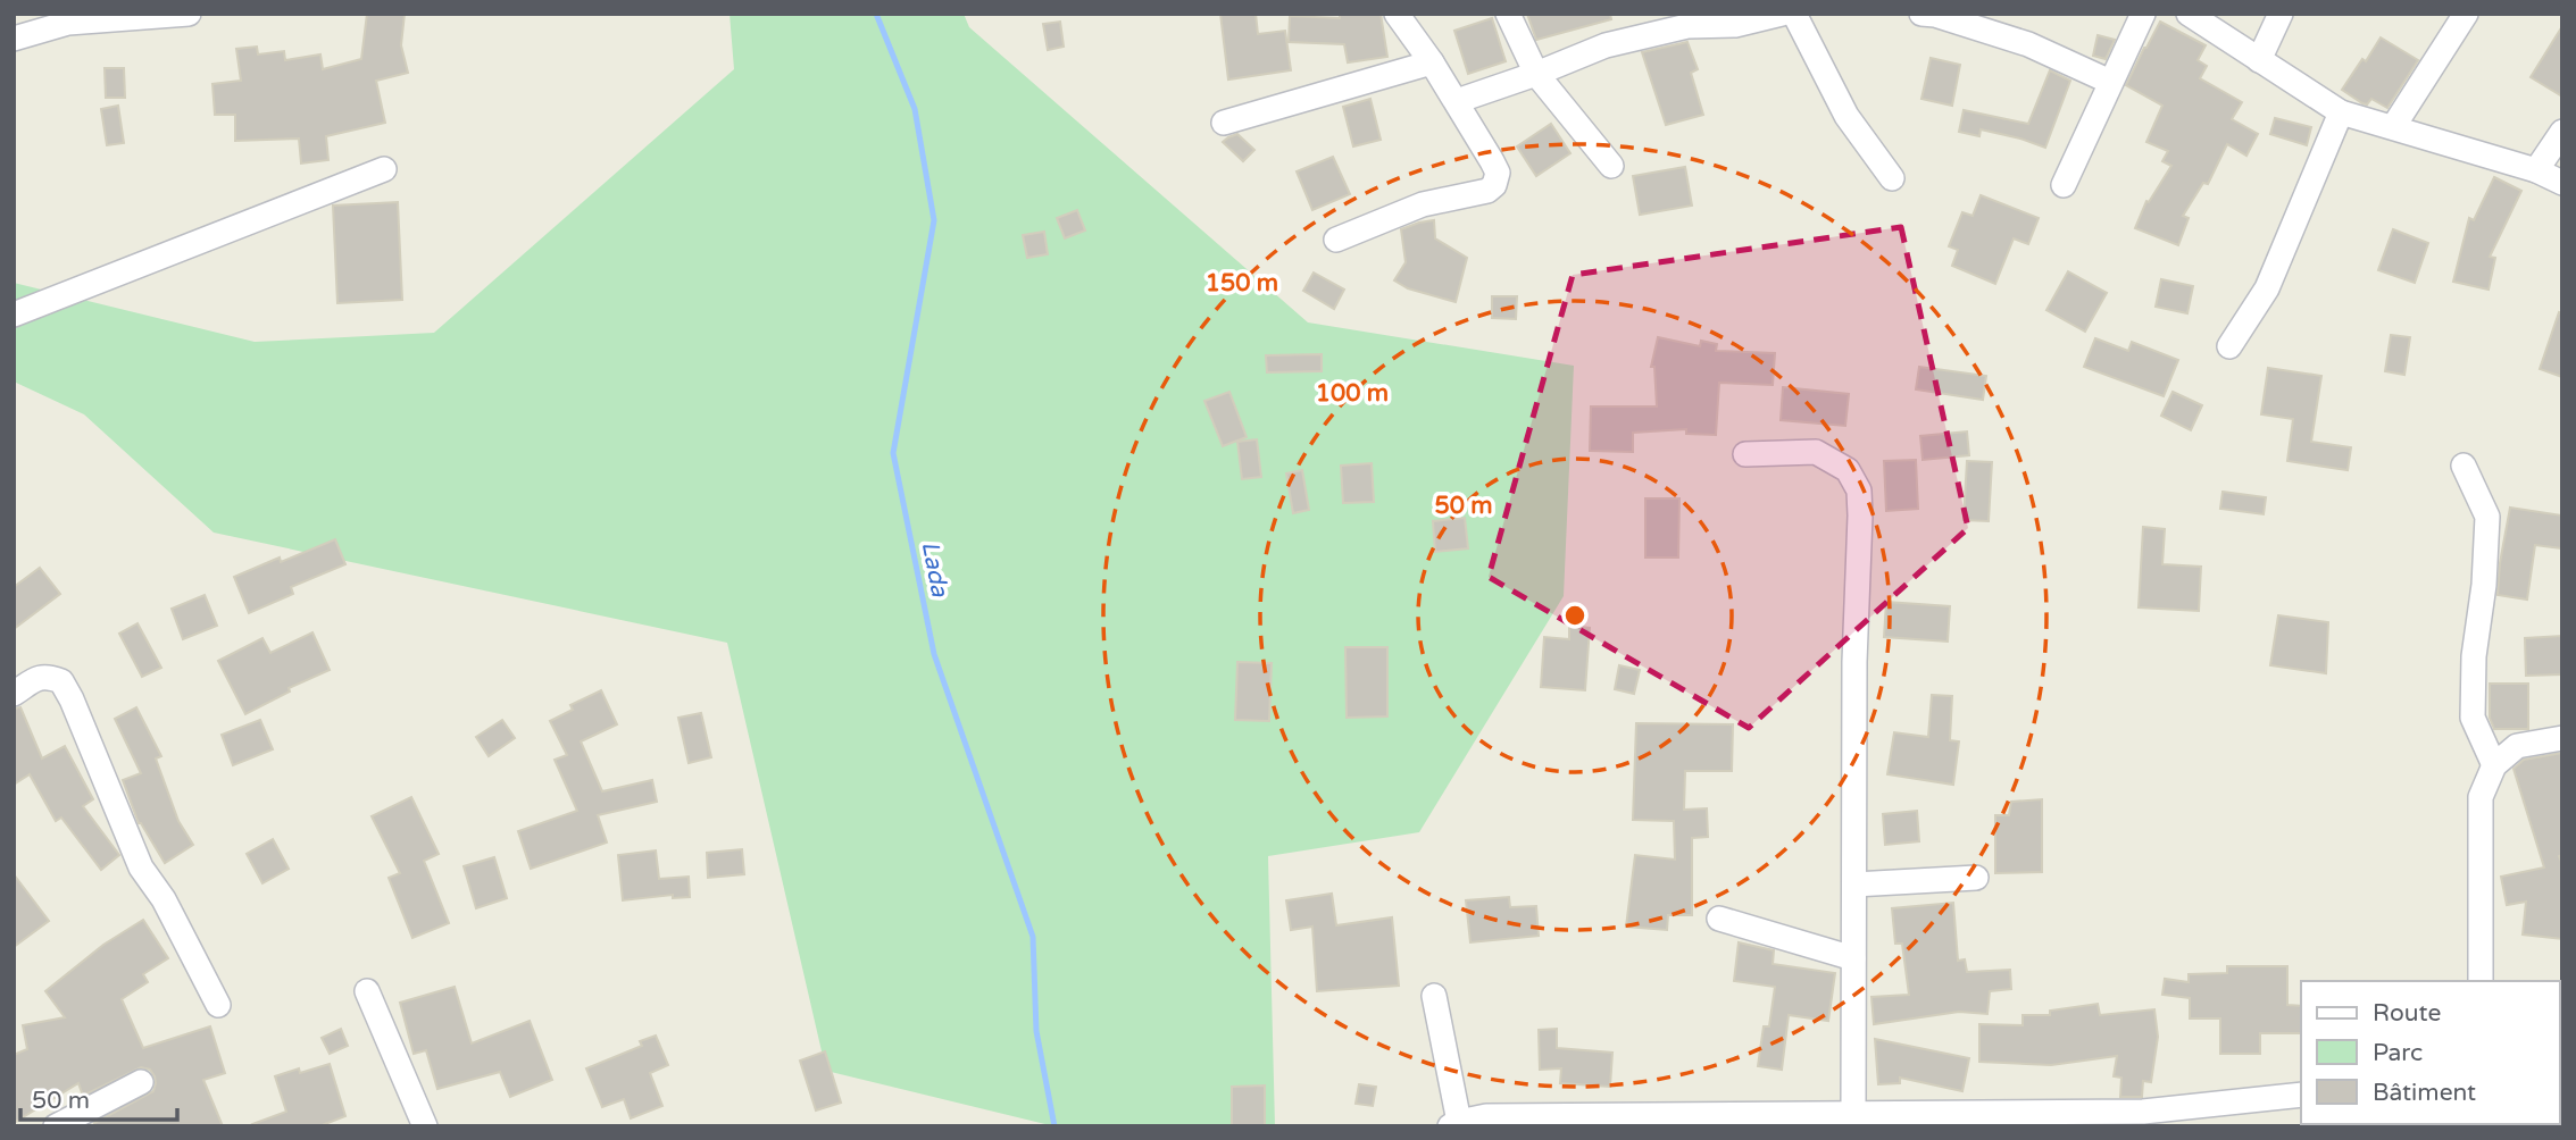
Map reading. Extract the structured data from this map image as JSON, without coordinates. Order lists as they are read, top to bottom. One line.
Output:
{"water":["Lada"],"legend":["Route","Parc","Bâtiment"],"scale_bar":"50 m","rings":["150 m","100 m","50 m"]}
